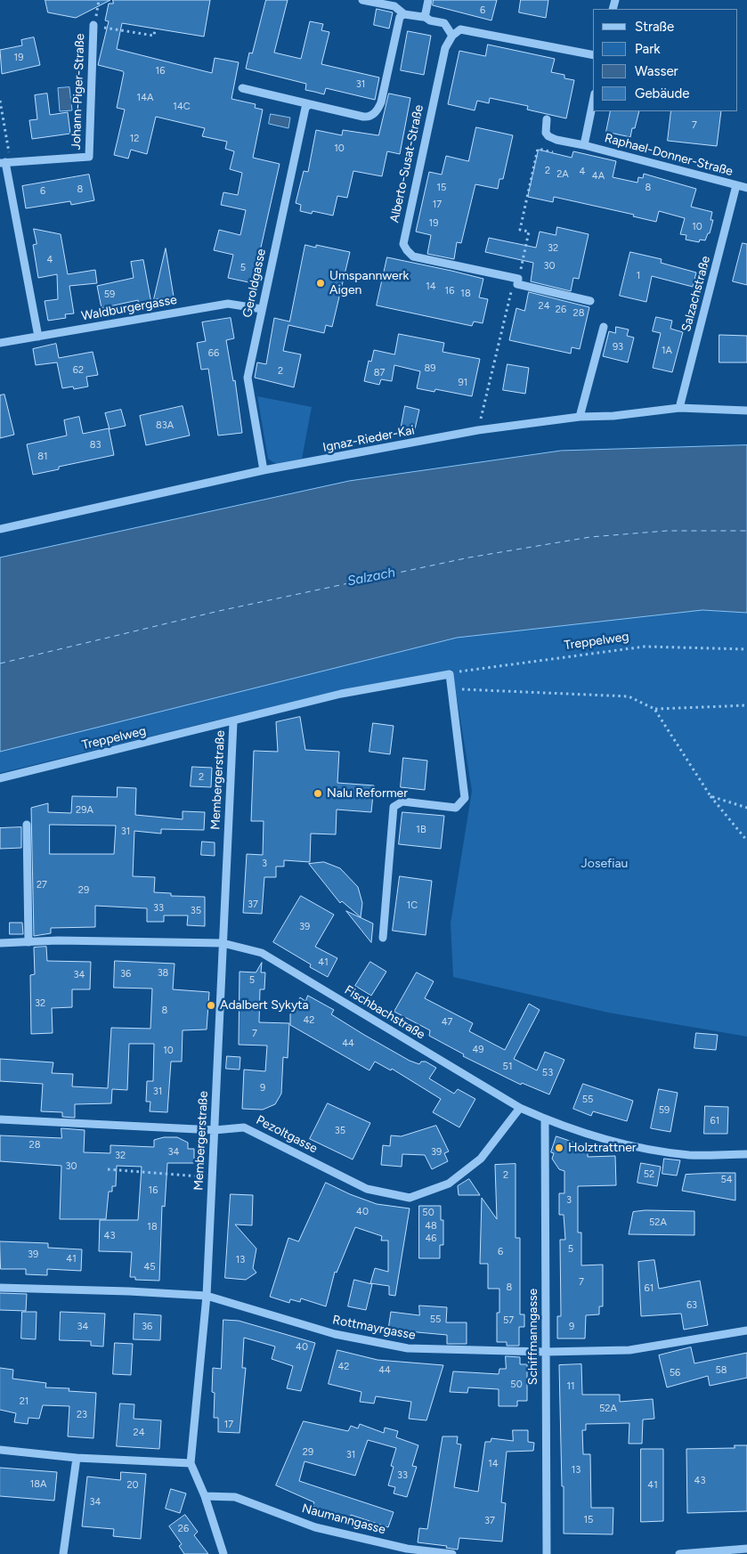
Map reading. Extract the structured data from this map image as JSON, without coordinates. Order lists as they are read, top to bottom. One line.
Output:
{"streets":{"street":["Johann-Piger-Straße","Raphael-Donner-Straße","Alberto-Susat-Straße","Geroldgasse","Salzachstraße","Waldburgergasse","Ignaz-Rieder-Kai","Treppelweg","Membergerstraße","Fischbachstraße","Pezoltgasse","Rottmayrgasse","Schiffmanngasse","Naumanngasse"]},"crossings":[["Johann-Piger-Straße","Waldburgergasse"],["Raphael-Donner-Straße","Salzachstraße"],["Geroldgasse","Waldburgergasse"],["Geroldgasse","Ignaz-Rieder-Kai"],["Salzachstraße","Ignaz-Rieder-Kai"],["Treppelweg","Membergerstraße"],["Membergerstraße","Fischbachstraße"],["Membergerstraße","Pezoltgasse"],["Membergerstraße","Rottmayrgasse"],["Membergerstraße","Naumanngasse"],["Fischbachstraße","Pezoltgasse"],["Fischbachstraße","Schiffmanngasse"],["Rottmayrgasse","Schiffmanngasse"]],"water":["Salzach"],"parks":["Josefiau"],"places":["Umspannwerk Aigen","Nalu Reformer","Adalbert Sykyta","Holztrattner"],"house_numbers":["6","19","16","31","14A","14C","7","12","10","2","4","2A","4A","15","8","8","6","17","19","10","32","4","30","5","1","14","16","18","59","24","26","28","93","1A","66","89","62","2","87","91","83A","83","81","2","29A","1B","31","3","27","29","37","1C","33","35","39","41","38","36","34","5","32","8","42","47","7","44","49","10","51","53","9","31","55","59","61","35","28","34","39","32","30","52","2","54","16","3","40","50","52A","48","18","43","46","5","6","39","41","13","45","7","8","61","63","55","57","34","36","9","40","42","44","58","56","50","11","21","52A","23","17","24","29","31","14","13","33","43","18A","20","41","34","15","37","26"],"legend":["Straße","Park","Wasser","Gebäude"]}
